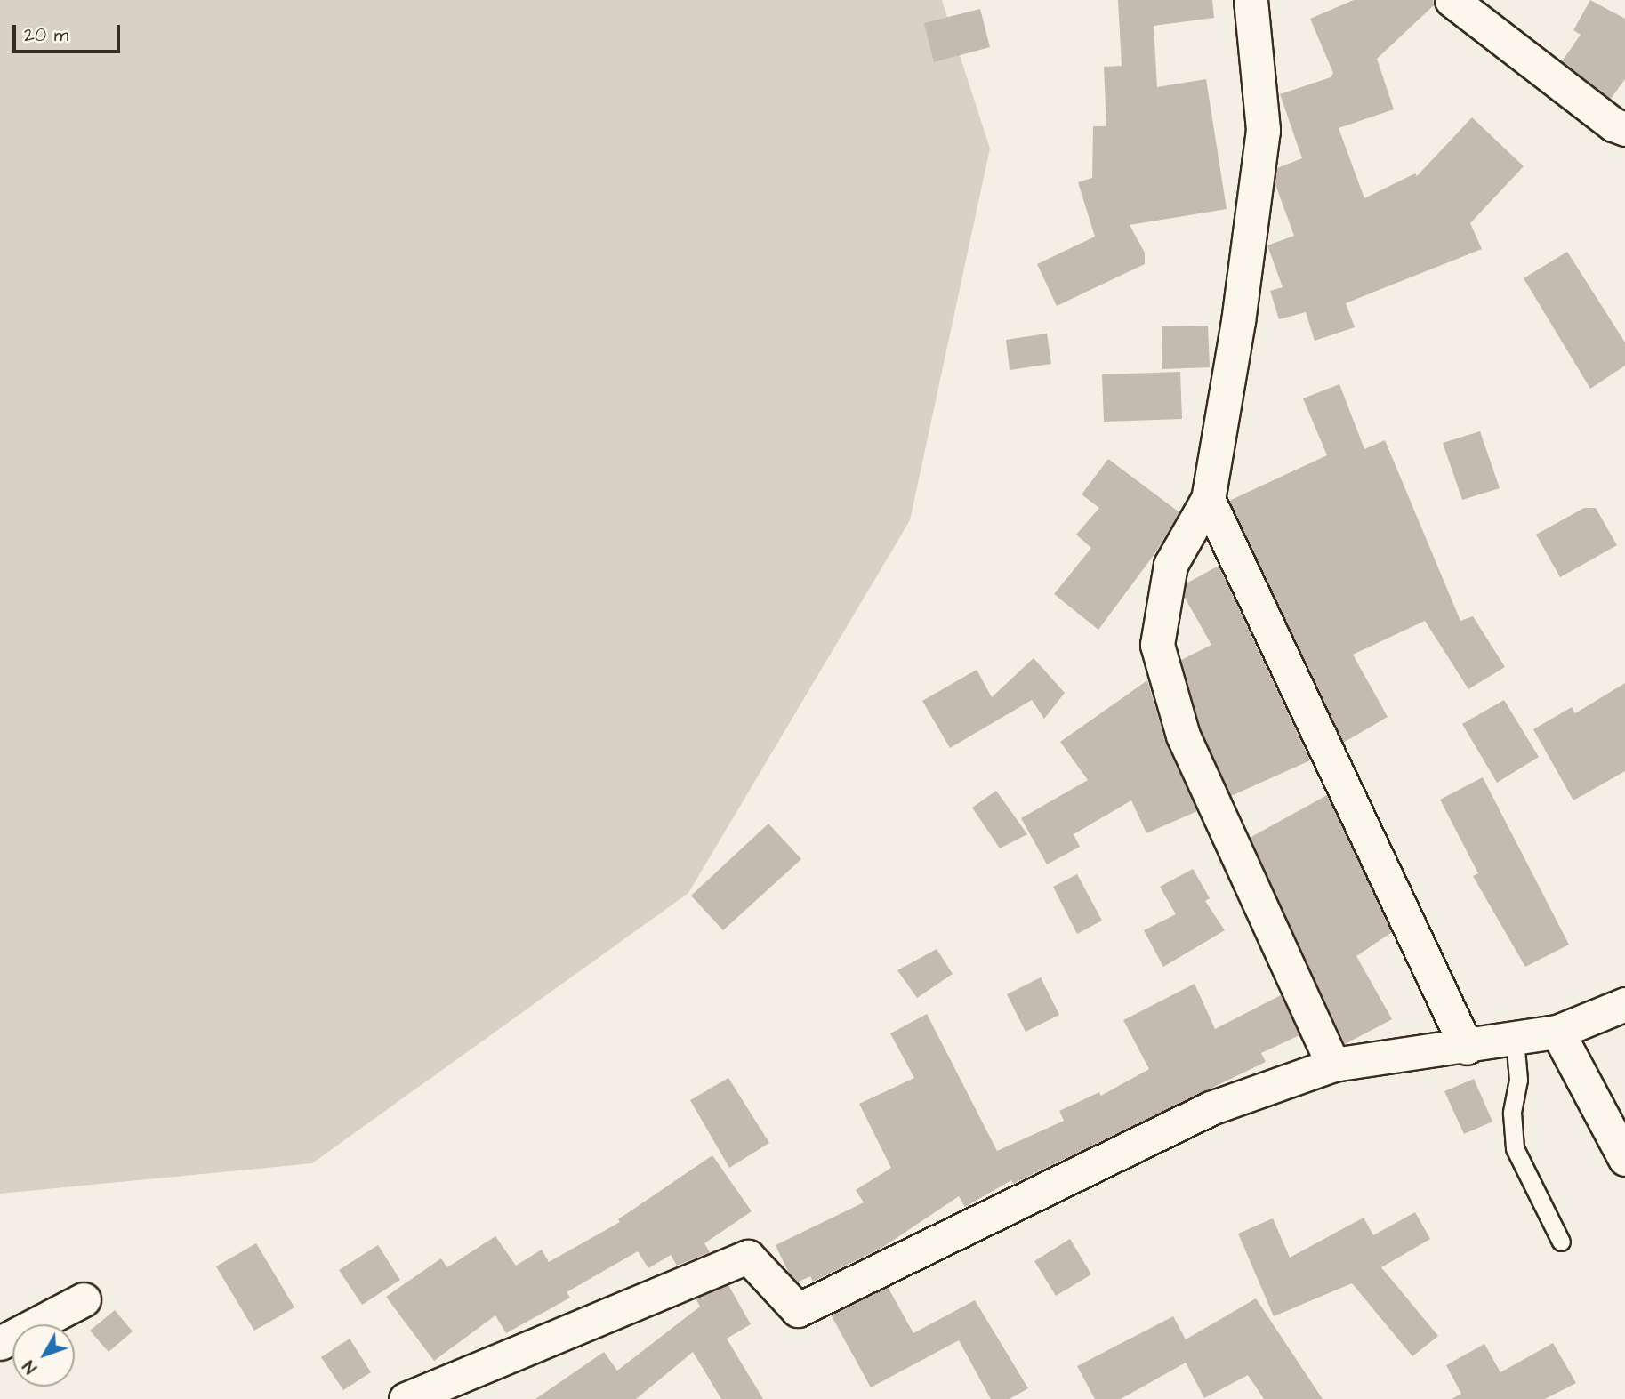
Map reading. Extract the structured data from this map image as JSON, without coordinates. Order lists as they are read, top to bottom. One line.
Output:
{"scale_bar":"20 m","north":"bottom left"}
